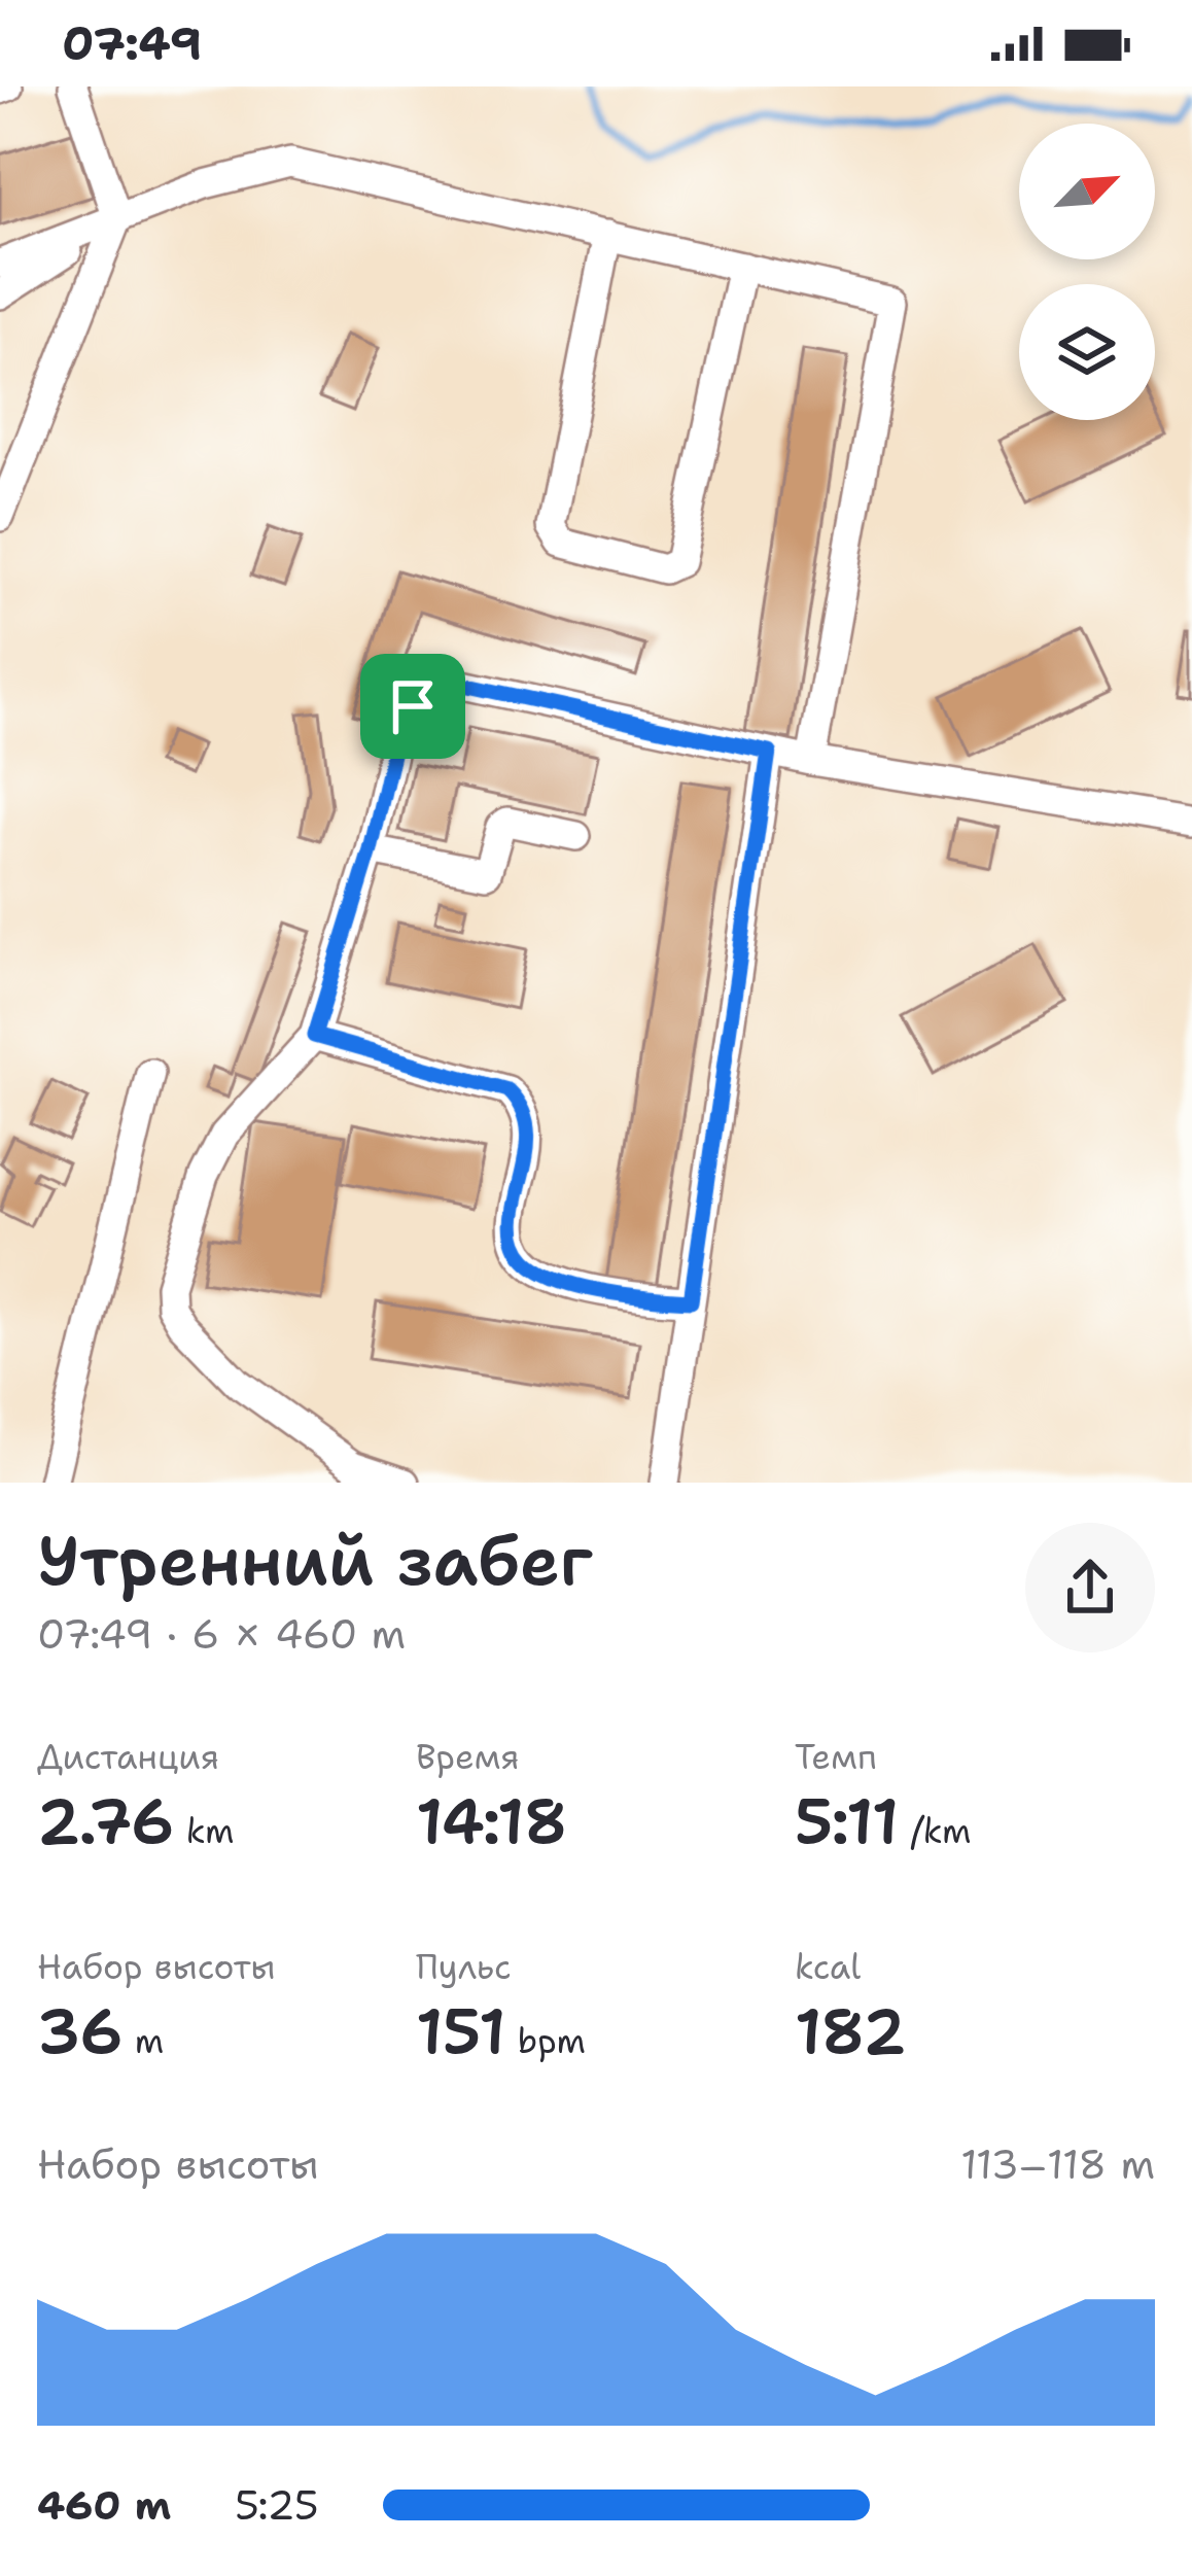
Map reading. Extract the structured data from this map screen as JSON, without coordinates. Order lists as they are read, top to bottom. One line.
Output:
{"north":"top right","page":{"status":"07:49","heading":["Утренний забег","07:49 · 6 × 460 m"],"stats":[["Дистанция","2.76 km"],["Время","14:18"],["Темп","5:11 /km"],["Набор высоты","36 m"],["Пульс","151 bpm"],["kcal","182"]],"chart":["Набор высоты","113–118 m"],"list":[{"name":"460 m","note":"5:25"}]}}
